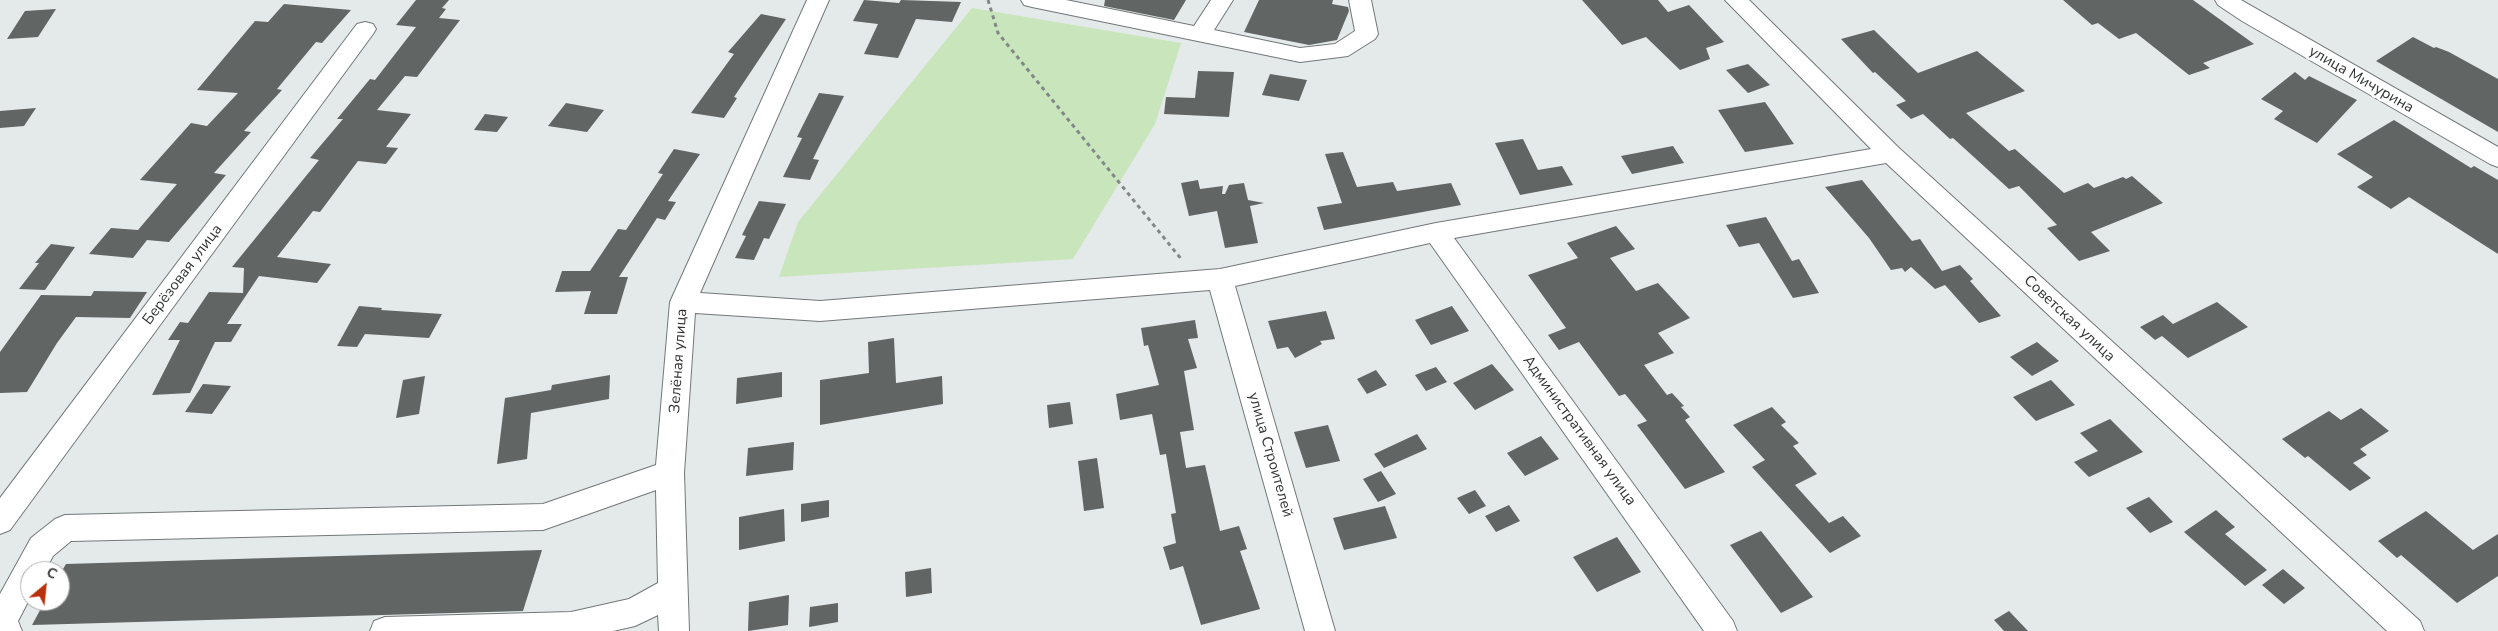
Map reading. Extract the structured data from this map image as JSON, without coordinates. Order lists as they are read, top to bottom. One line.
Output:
{"streets":{"street":["улица Мичурина","Берёзовая улица","Советская улица","Зелёная улица","Административная улица","улица Строителей"]},"north":"top right"}
